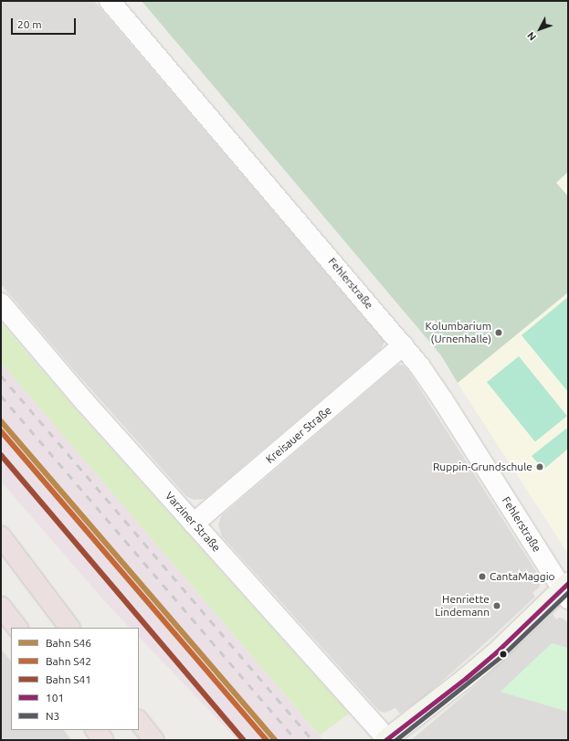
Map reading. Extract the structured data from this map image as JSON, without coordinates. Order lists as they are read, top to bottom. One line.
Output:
{"streets":{"street":["Fehlerstraße","Kreisauer Straße","Varziner Straße"]},"crossings":[["Fehlerstraße","Kreisauer Straße"],["Kreisauer Straße","Varziner Straße"]],"places":["Kolumbarium (Urnenhalle)","Ruppin-Grundschule","CantaMaggio","Henriette Lindemann"],"lines":["rail line S46","rail line S42","rail line S41","transit line 101","transit line N3"],"legend":["Bahn S46","Bahn S42","Bahn S41","101","N3"],"scale_bar":"20 m","north":"bottom left"}
